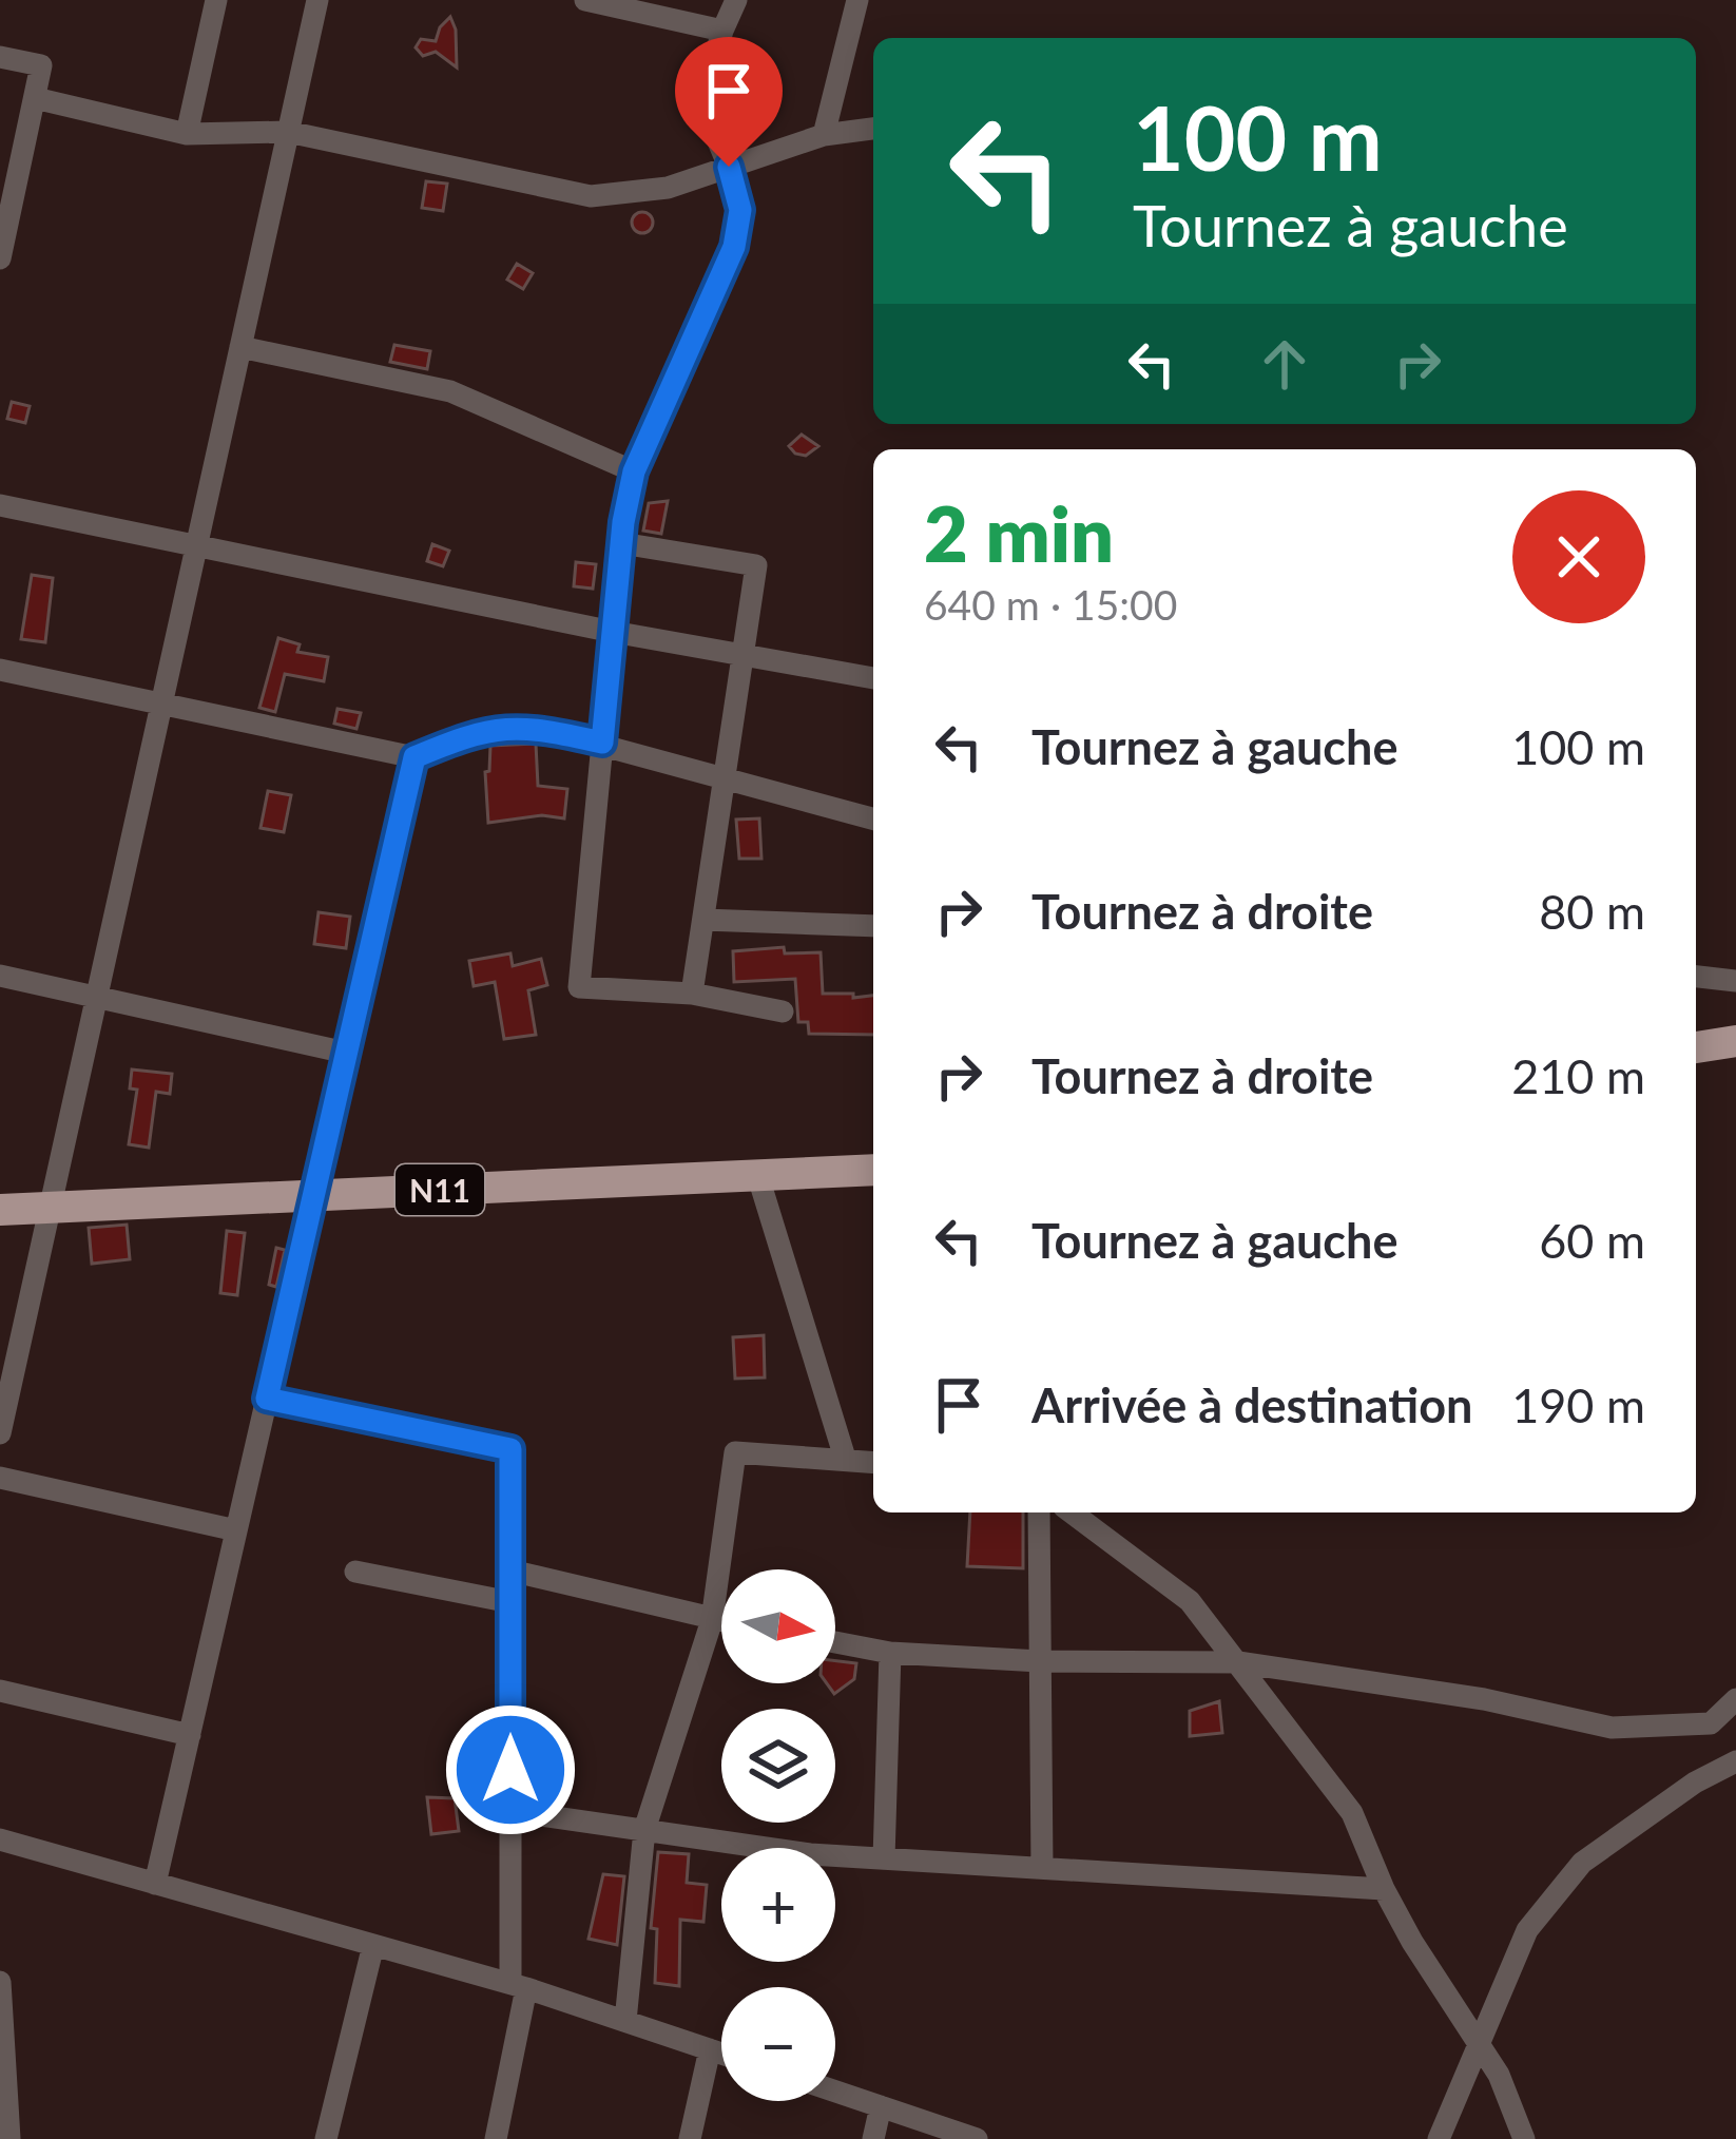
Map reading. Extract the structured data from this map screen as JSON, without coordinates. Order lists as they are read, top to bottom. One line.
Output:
{"streets":{"main road":["N11"]},"north":"right","page":{"turn":["100 m","Tournez à gauche"],"heading":["2 min","640 m · 15:00"],"list":[{"name":"Tournez à gauche","value":"100 m"},{"name":"Tournez à droite","value":"80 m"},{"name":"Tournez à droite","value":"210 m"},{"name":"Tournez à gauche","value":"60 m"},{"name":"Arrivée à destination","value":"190 m"}],"map_buttons":["+","−"]}}
